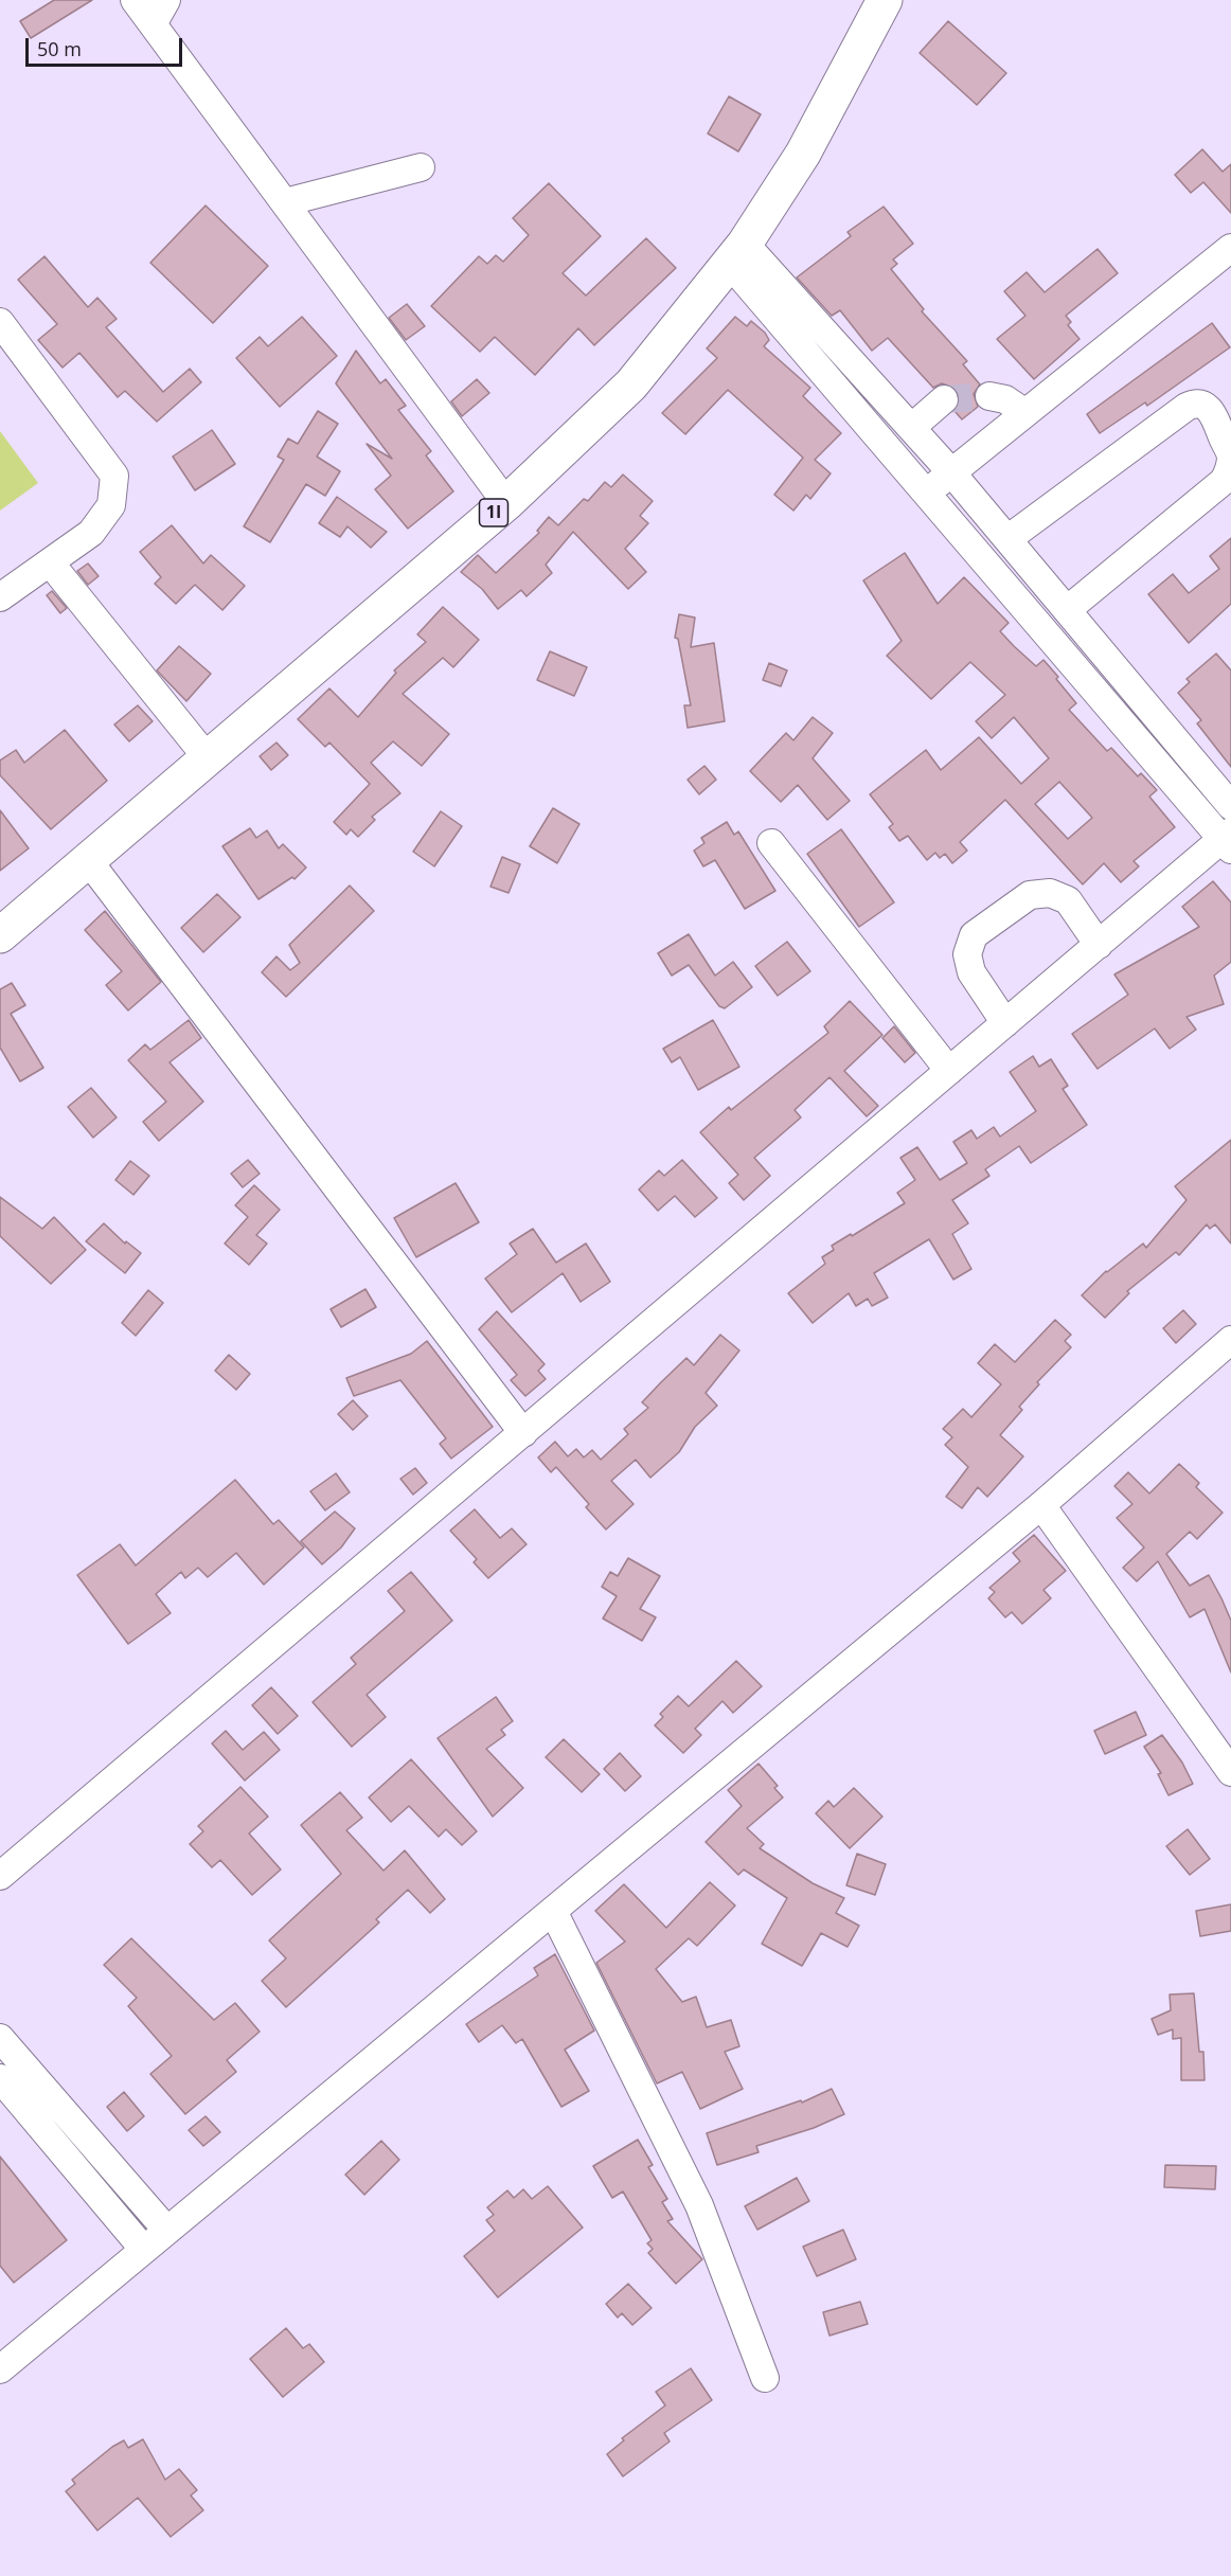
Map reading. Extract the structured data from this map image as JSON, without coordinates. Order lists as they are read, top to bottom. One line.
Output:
{"streets":{"highway":["1I"]},"scale_bar":"50 m"}
